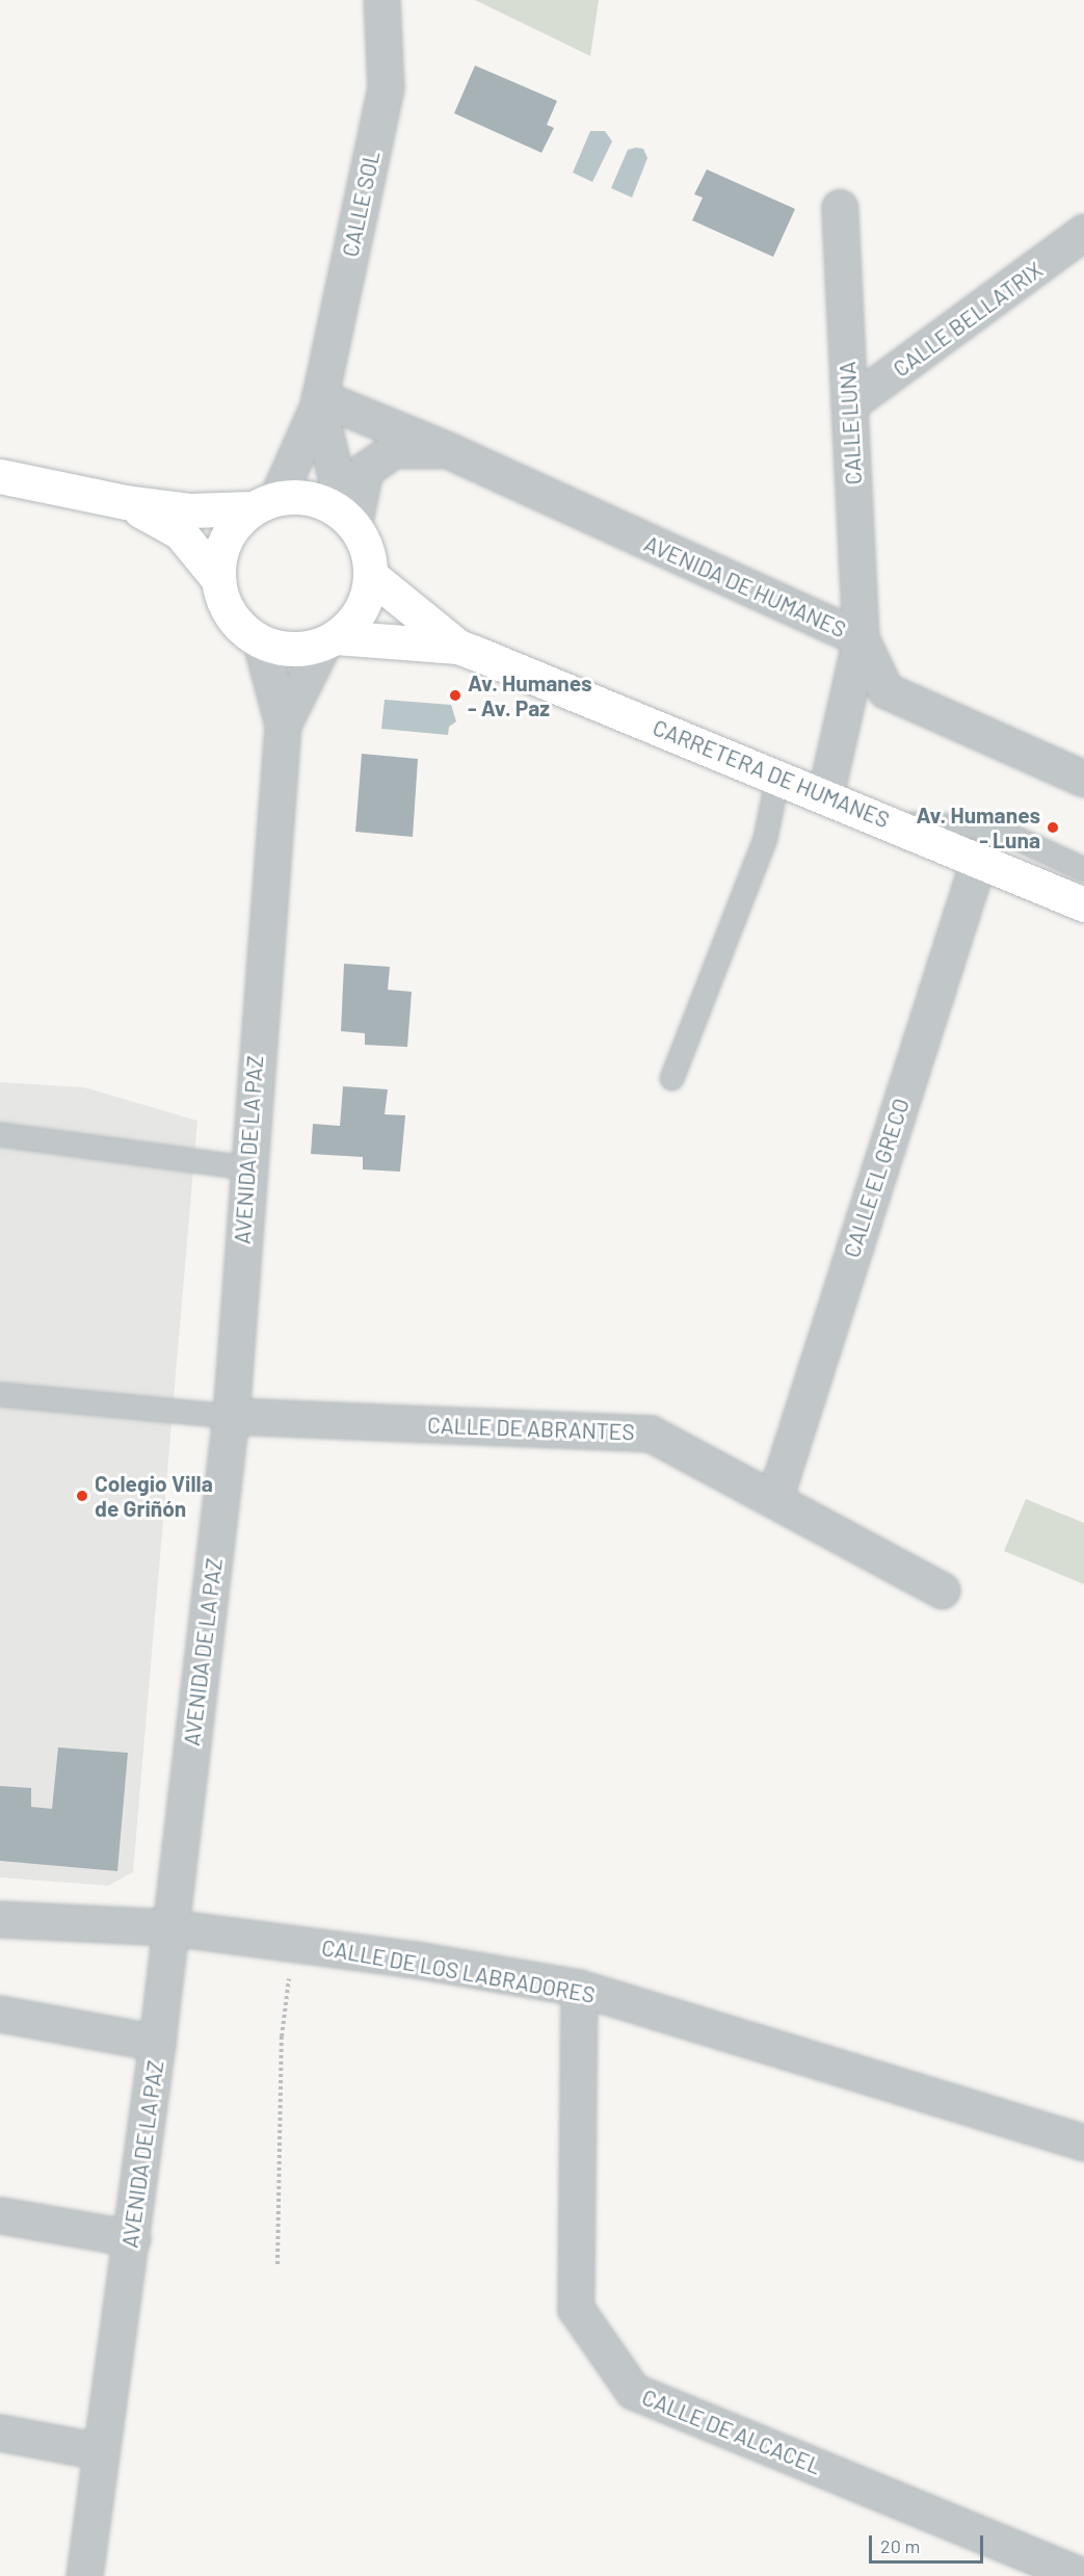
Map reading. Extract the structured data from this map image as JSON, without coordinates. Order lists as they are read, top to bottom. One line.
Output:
{"streets":{"main road":["CARRETERA DE HUMANES"],"street":["CALLE SOL","CALLE BELLATRIX","CALLE LUNA","AVENIDA DE HUMANES","AVENIDA DE LA PAZ","CALLE EL GRECO","CALLE DE ABRANTES","CALLE DE LOS LABRADORES","CALLE DE ALCACEL"]},"crossings":[["CALLE SOL","AVENIDA DE HUMANES"],["CALLE SOL","CARRETERA DE HUMANES"],["CALLE SOL","AVENIDA DE LA PAZ"],["CALLE BELLATRIX","CALLE LUNA"],["CALLE LUNA","AVENIDA DE HUMANES"],["AVENIDA DE HUMANES","CARRETERA DE HUMANES"],["AVENIDA DE HUMANES","AVENIDA DE LA PAZ"],["CARRETERA DE HUMANES","AVENIDA DE LA PAZ"],["CARRETERA DE HUMANES","CALLE EL GRECO"],["AVENIDA DE LA PAZ","CALLE DE ABRANTES"],["AVENIDA DE LA PAZ","CALLE DE LOS LABRADORES"],["CALLE EL GRECO","CALLE DE ABRANTES"],["CALLE DE LOS LABRADORES","CALLE DE ALCACEL"]],"places":["Av. Humanes - Av. Paz","Av. Humanes - Luna","Colegio Villa de Griñón"],"scale_bar":"20 m"}
